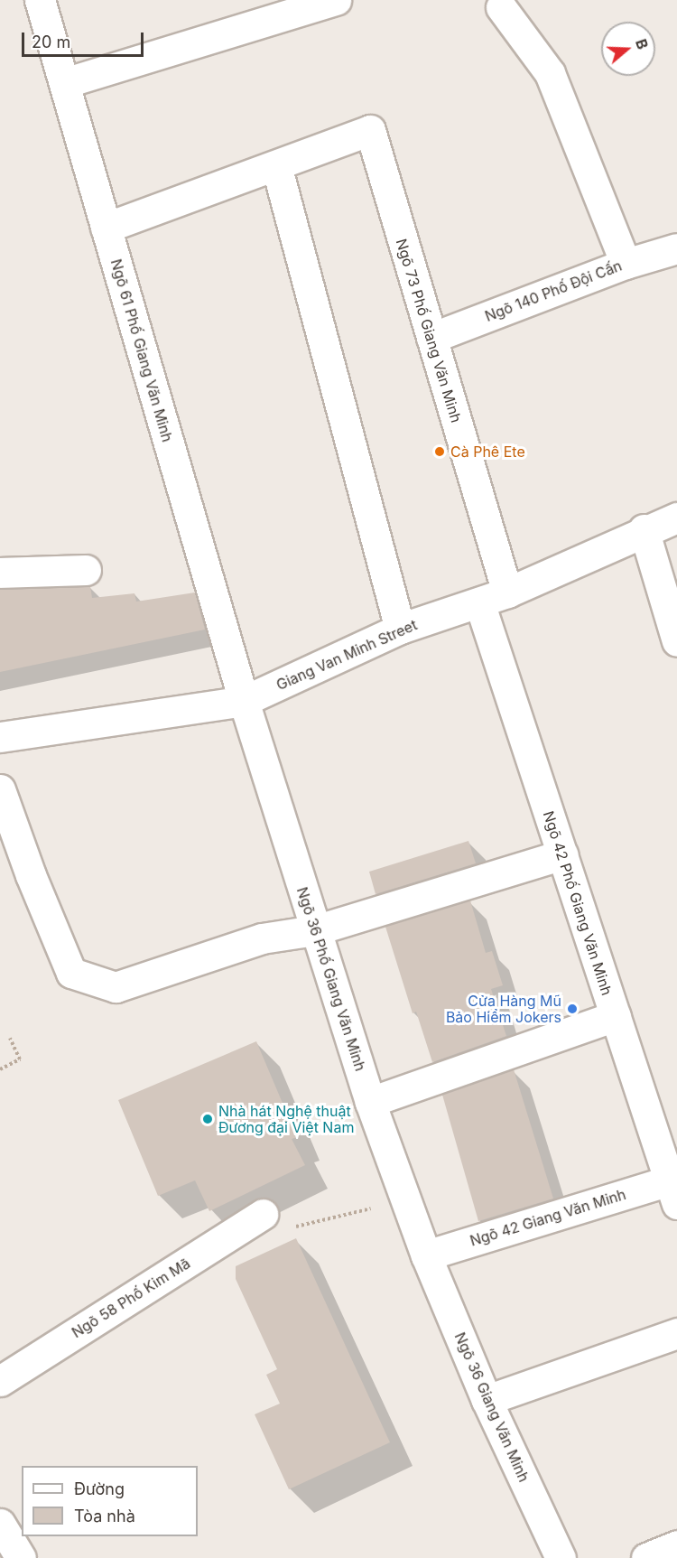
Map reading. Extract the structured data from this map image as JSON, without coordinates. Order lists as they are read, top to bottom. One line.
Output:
{"streets":{"street":["Ngõ 140 Phố Đội Cấn","Ngõ 73 Phố Giang Văn Minh","Ngõ 61 Phố Giang Văn Minh","Giang Van Minh Street","Ngõ 42 Phố Giang Văn Minh","Ngõ 36 Phố Giang Văn Minh","Ngõ 42 Giang Văn Minh","Ngõ 58 Phố Kim Mã","Ngõ 36 Giang Văn Minh"]},"crossings":[["Ngõ 140 Phố Đội Cấn","Ngõ 73 Phố Giang Văn Minh"],["Ngõ 73 Phố Giang Văn Minh","Giang Van Minh Street"],["Ngõ 61 Phố Giang Văn Minh","Giang Van Minh Street"],["Ngõ 61 Phố Giang Văn Minh","Ngõ 36 Phố Giang Văn Minh"],["Giang Van Minh Street","Ngõ 42 Phố Giang Văn Minh"],["Giang Van Minh Street","Ngõ 36 Phố Giang Văn Minh"],["Ngõ 42 Phố Giang Văn Minh","Ngõ 42 Giang Văn Minh"],["Ngõ 36 Phố Giang Văn Minh","Ngõ 42 Giang Văn Minh"],["Ngõ 36 Phố Giang Văn Minh","Ngõ 36 Giang Văn Minh"],["Ngõ 42 Giang Văn Minh","Ngõ 36 Giang Văn Minh"]],"places":["Cà Phê Ete","Cửa Hàng Mũ Bảo Hiểm Jokers","Nhà hát Nghệ thuật Đương đại Việt Nam"],"legend":["Đường","Tòa nhà"],"scale_bar":"20 m","north":"right"}
